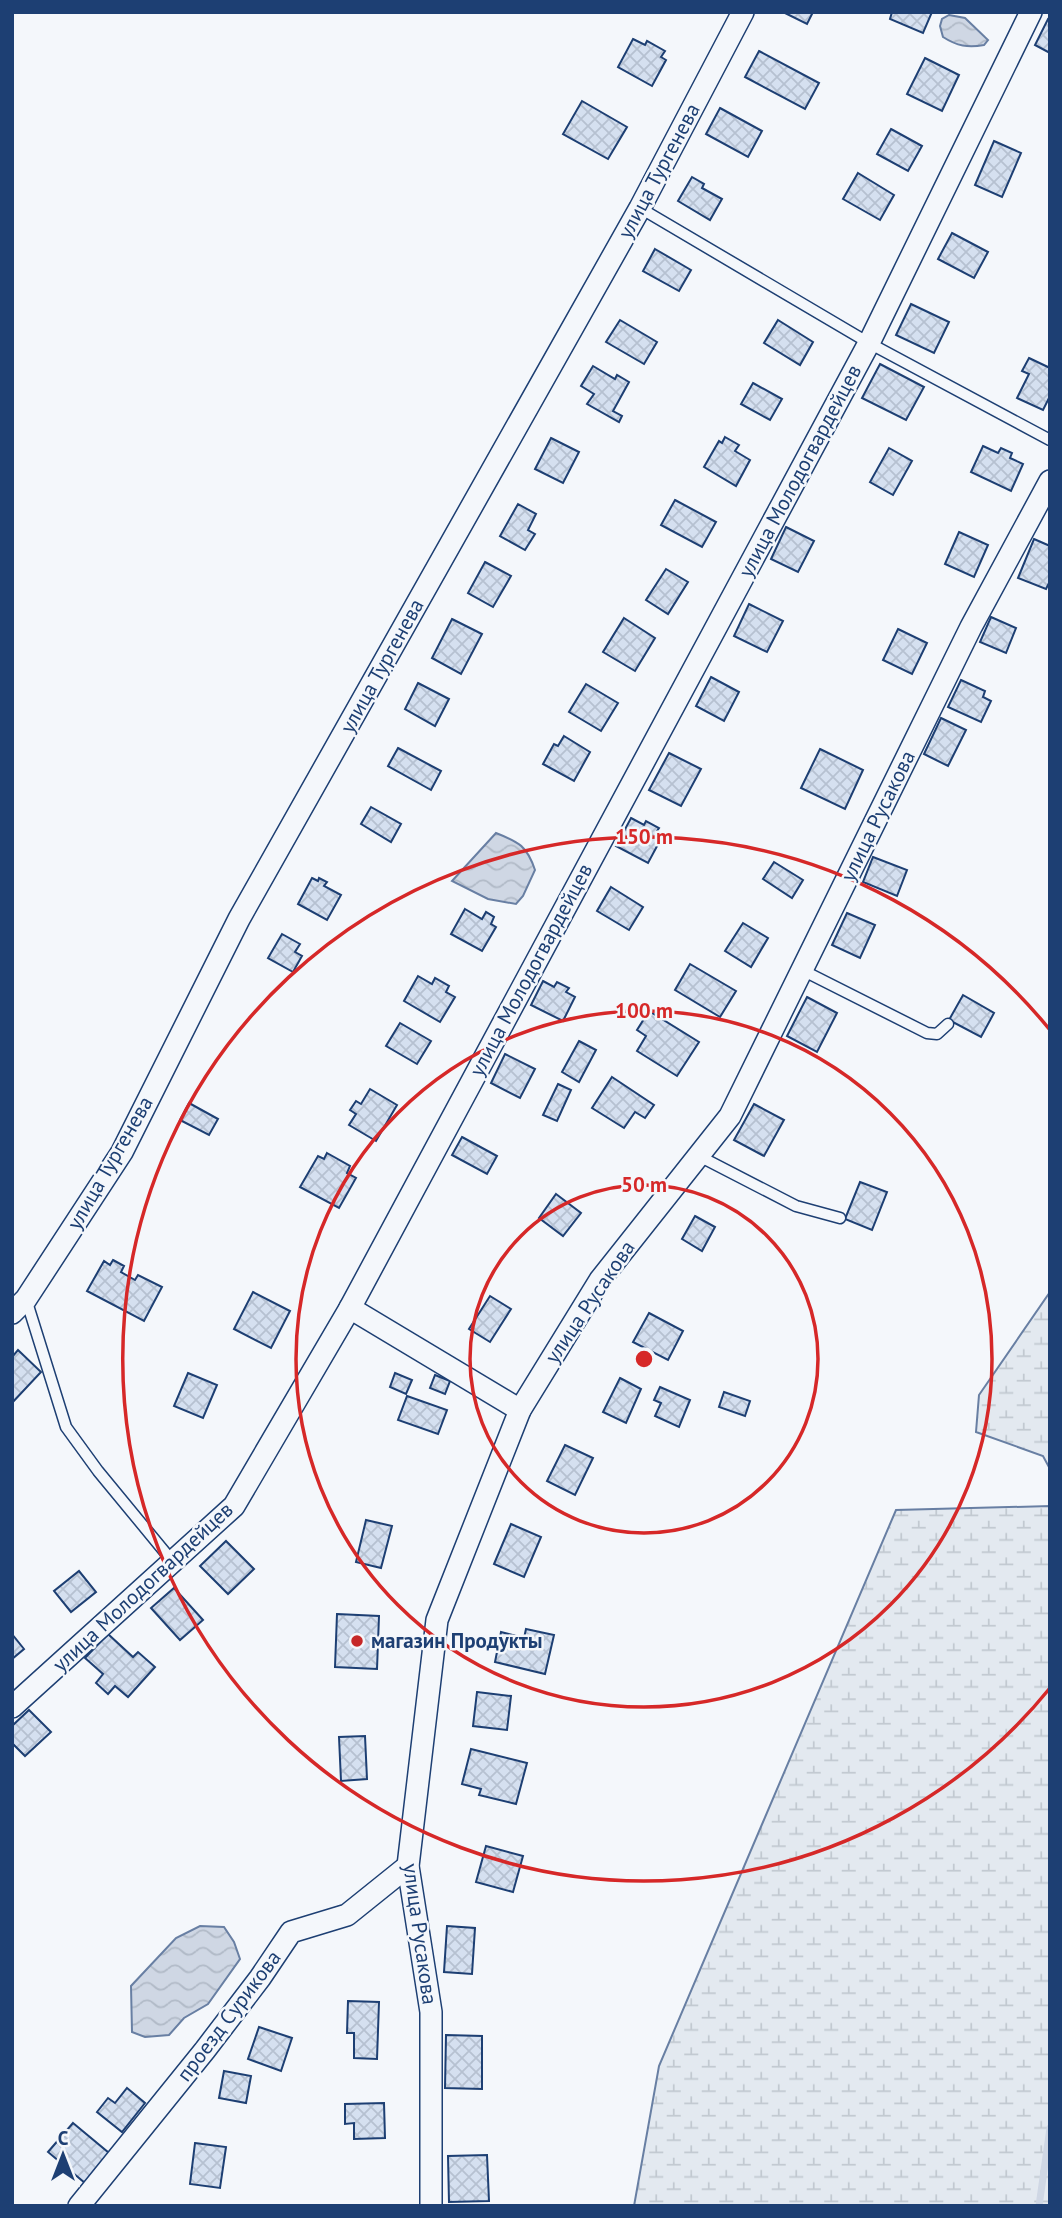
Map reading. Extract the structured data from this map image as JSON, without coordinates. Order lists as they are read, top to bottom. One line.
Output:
{"streets":{"street":["улица Тургенева","улица Молодогвардейцев","улица Русакова","проезд Сурикова"]},"crossings":[["улица Русакова","проезд Сурикова"]],"places":["магазин Продукты"],"north":"top","rings":["150 m","100 m","50 m"]}
